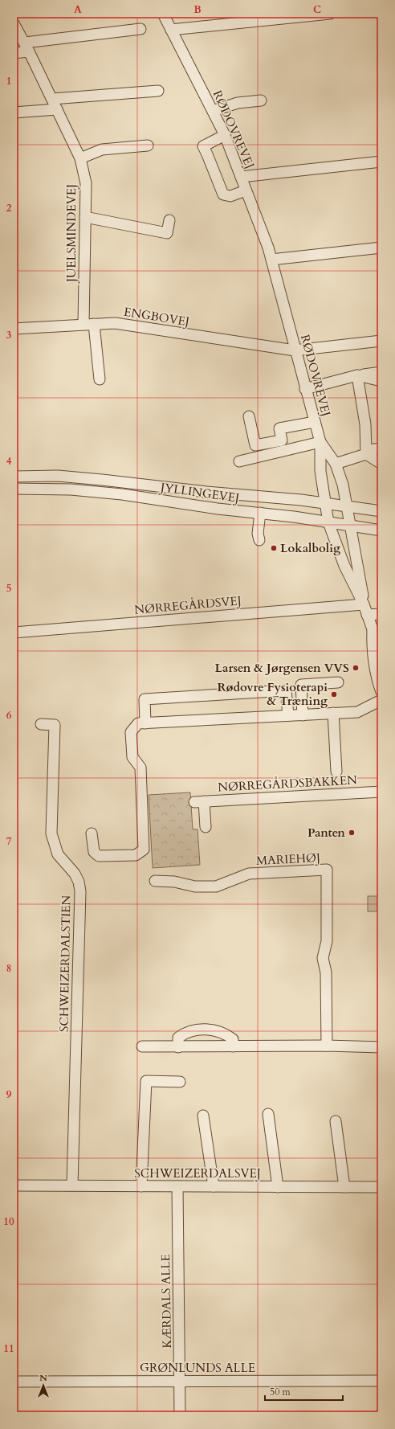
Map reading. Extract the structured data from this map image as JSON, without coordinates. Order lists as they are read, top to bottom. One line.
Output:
{"streets":{"street":["RØDOVREVEJ","JUELSMINDEVEJ","ENGBOVEJ","JYLLINGEVEJ","NØRREGÅRDSVEJ","NØRREGÅRDSBAKKEN","MARIEHØJ","SCHWEIZERDALSTIEN","SCHWEIZERDALSVEJ","KÆRDALS ALLE","GRØNLUNDS ALLE"]},"crossings":[["RØDOVREVEJ","ENGBOVEJ"],["RØDOVREVEJ","JYLLINGEVEJ"],["RØDOVREVEJ","NØRREGÅRDSVEJ"],["JUELSMINDEVEJ","ENGBOVEJ"],["SCHWEIZERDALSTIEN","SCHWEIZERDALSVEJ"],["SCHWEIZERDALSVEJ","KÆRDALS ALLE"],["KÆRDALS ALLE","GRØNLUNDS ALLE"]],"places":["Lokalbolig","Larsen & Jørgensen VVS","Rødovre Fysioterapi & Træning","Panten"],"scale_bar":"50 m","north":"top","grid":{"columns":["A","B","C"],"rows":["1","2","3","4","5","6","7","8","9","10","11"]}}
